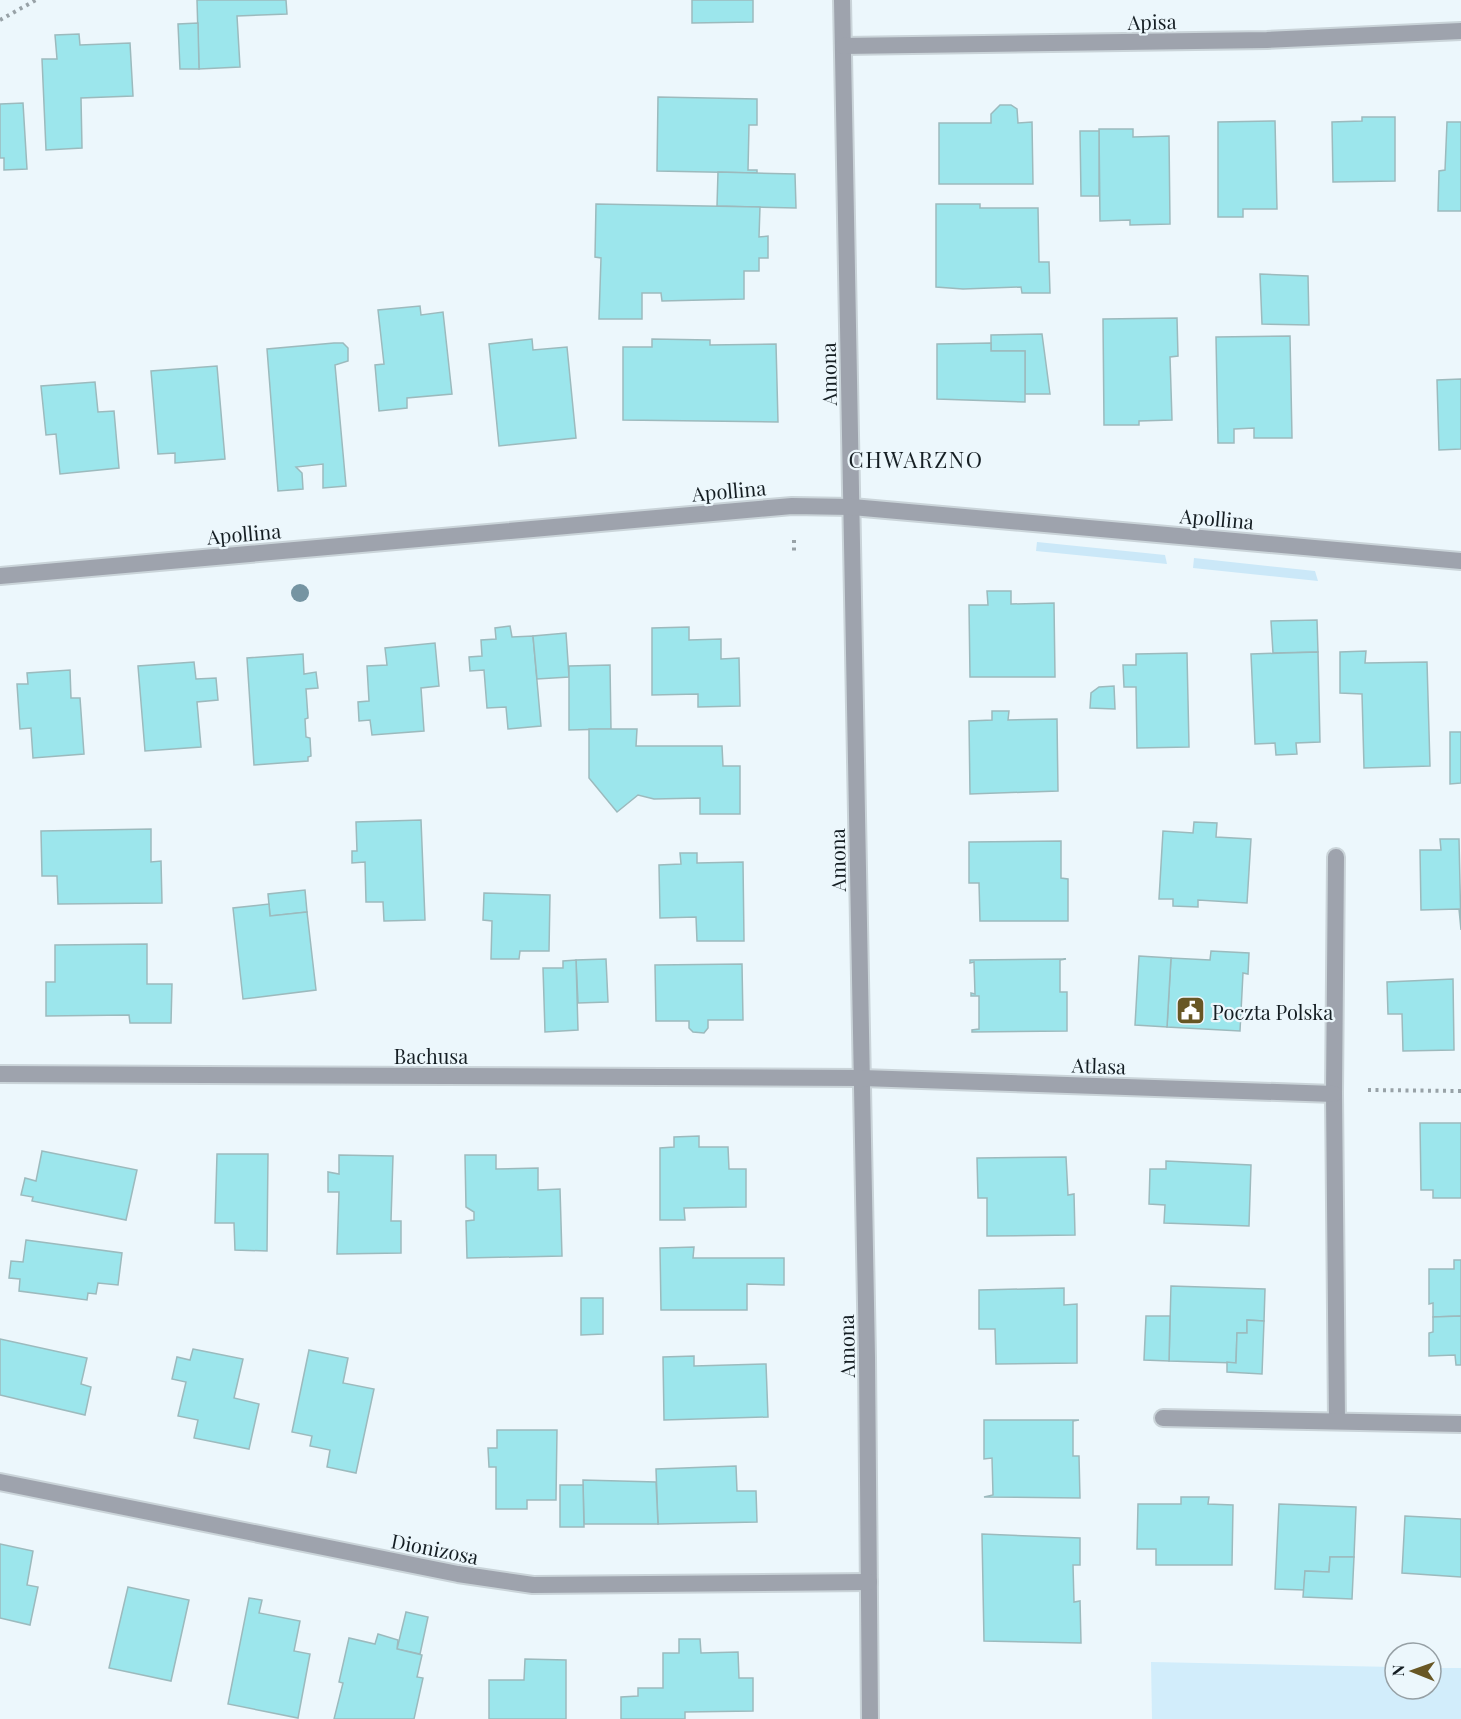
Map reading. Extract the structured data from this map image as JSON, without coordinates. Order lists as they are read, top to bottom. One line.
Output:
{"streets":{"street":["Apisa","Amona","Apollina","Bachusa","Atlasa","Dionizosa"]},"crossings":[["Apisa","Amona"],["Amona","Apollina"],["Amona","Bachusa"],["Amona","Atlasa"],["Amona","Dionizosa"],["Bachusa","Atlasa"]],"districts":["CHWARZNO"],"places":{"public building":["Poczta Polska"]},"north":"left"}
